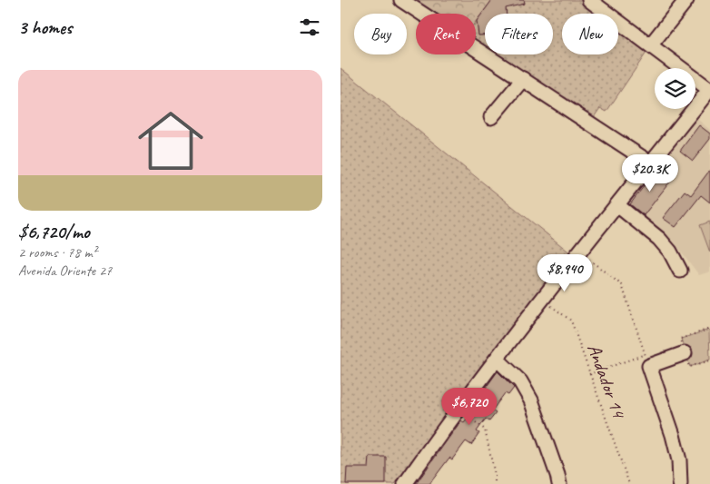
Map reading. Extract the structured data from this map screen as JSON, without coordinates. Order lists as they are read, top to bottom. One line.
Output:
{"streets":{"path":["Andador 14"]},"page":{"heading":"3 homes","chip":["Buy","Rent","Filters","New"],"list":[{"name":"$6,720/mo","note":"2 rooms · 78 m² · Avenida Oriente 27"}],"price":["$20.3K","$8,940","$6,720"]}}
